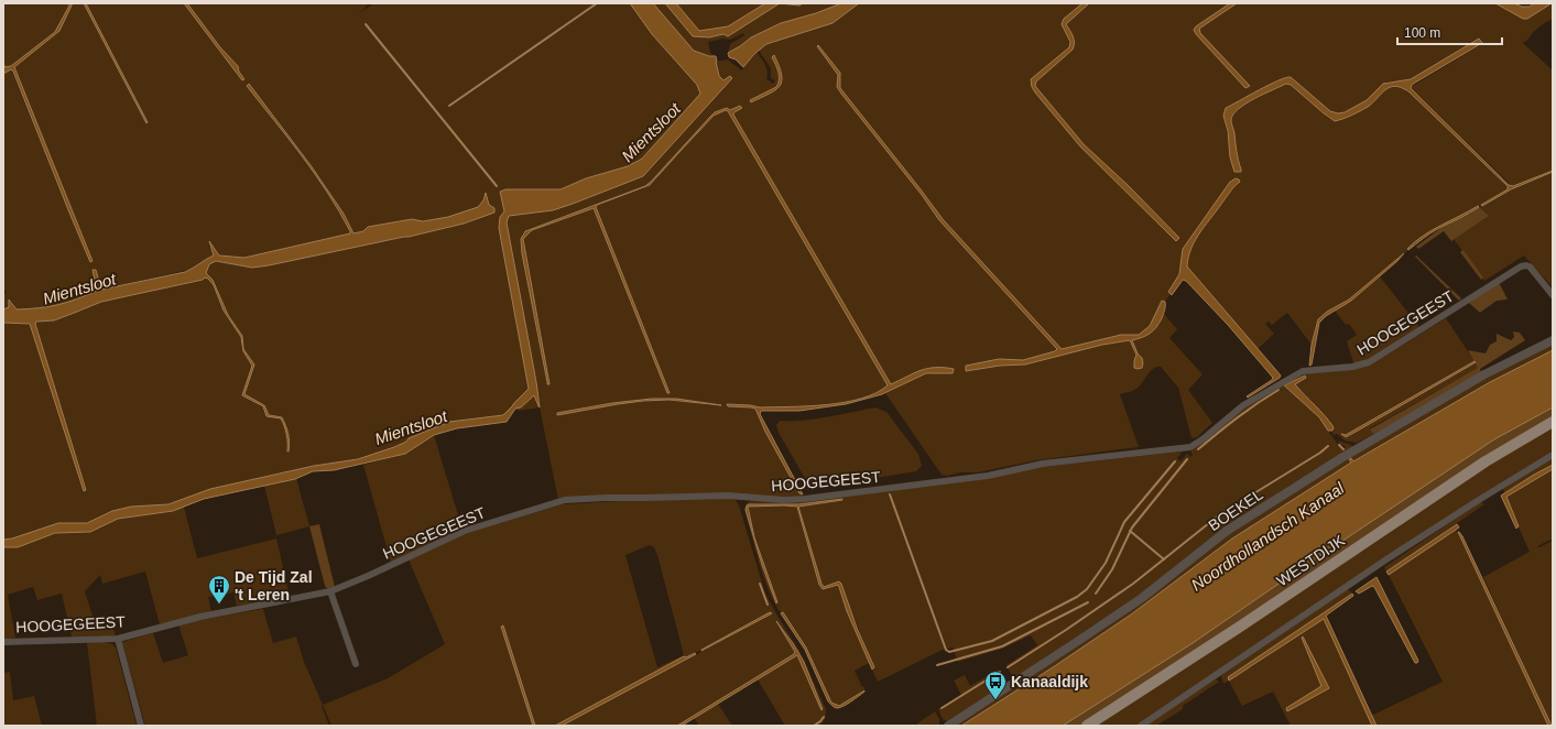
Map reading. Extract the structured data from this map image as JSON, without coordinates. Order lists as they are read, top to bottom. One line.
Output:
{"streets":{"main road":["WESTDIJK"],"street":["HOOGEGEEST","BOEKEL"]},"water":["Mientsloot","Noordhollandsch Kanaal"],"places":{"building":["De Tijd Zal 't Leren"],"bus stop":["Kanaaldijk"]},"scale_bar":"100 m"}
